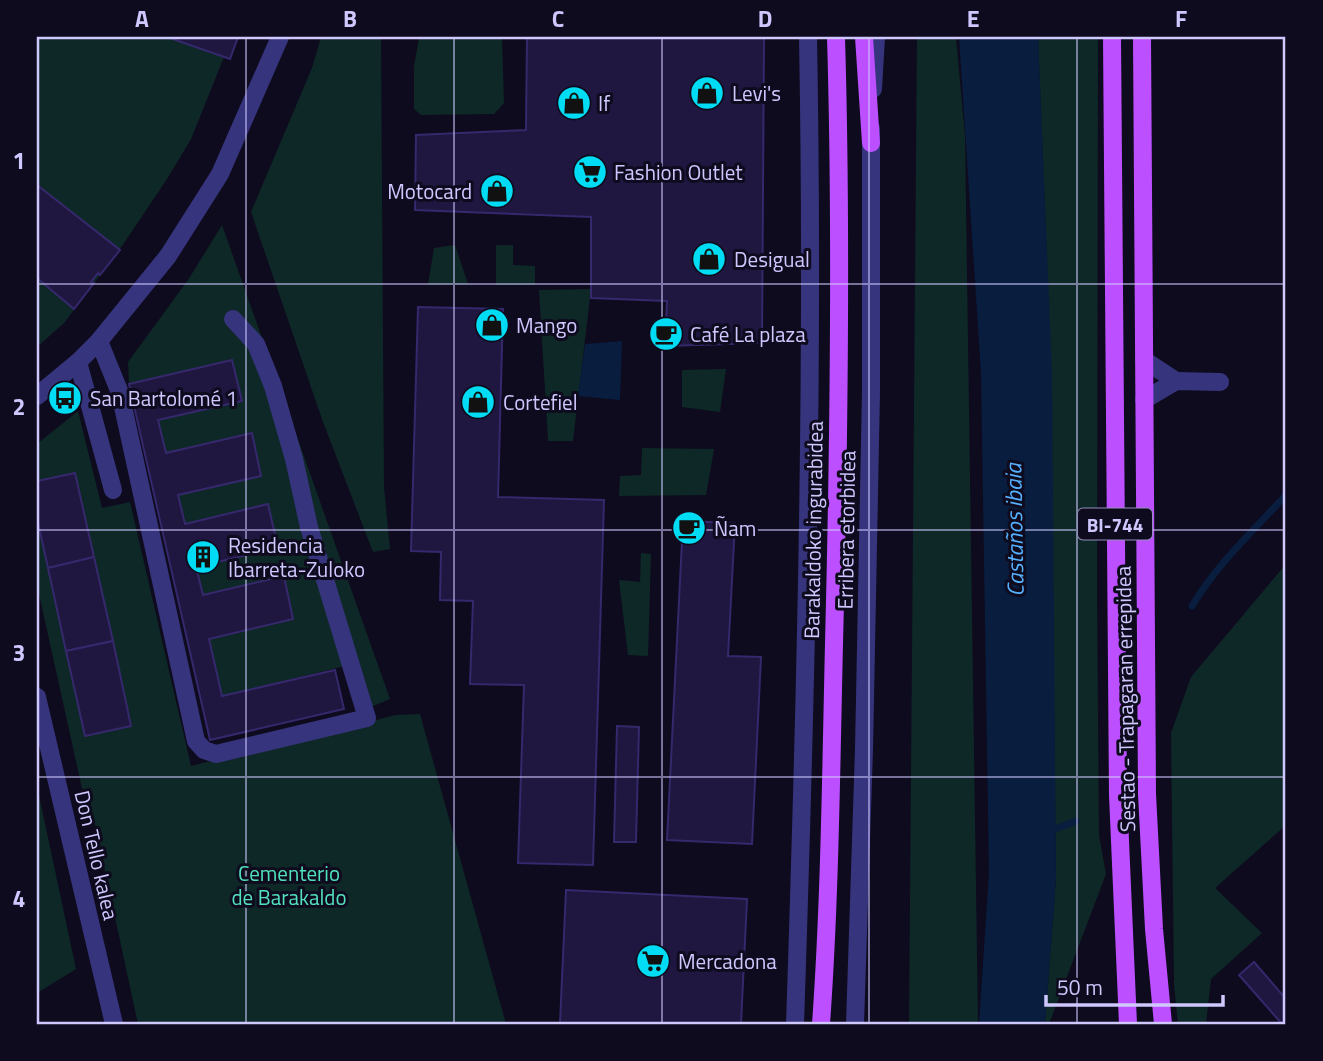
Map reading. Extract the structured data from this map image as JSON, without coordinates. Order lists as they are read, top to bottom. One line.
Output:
{"streets":{"main road":["BI-744","Barakaldoko ingurabidea","Sestao - Trapagaran errepidea"],"street":["Erribera etorbidea","Don Tello kalea"]},"water":["Castaños ibaia"],"parks":["Cementerio de Barakaldo"],"places":{"shop":["Levi's","If","Motocard","Desigual","Mango","Cortefiel"],"supermarket":["Fashion Outlet","Mercadona"],"cafe":["Café La plaza","Ñam"],"bus stop":["San Bartolomé 1"],"building":["Residencia Ibarreta-Zuloko"]},"scale_bar":"50 m","grid":{"columns":["A","B","C","D","E","F"],"rows":["1","2","3","4"]}}
